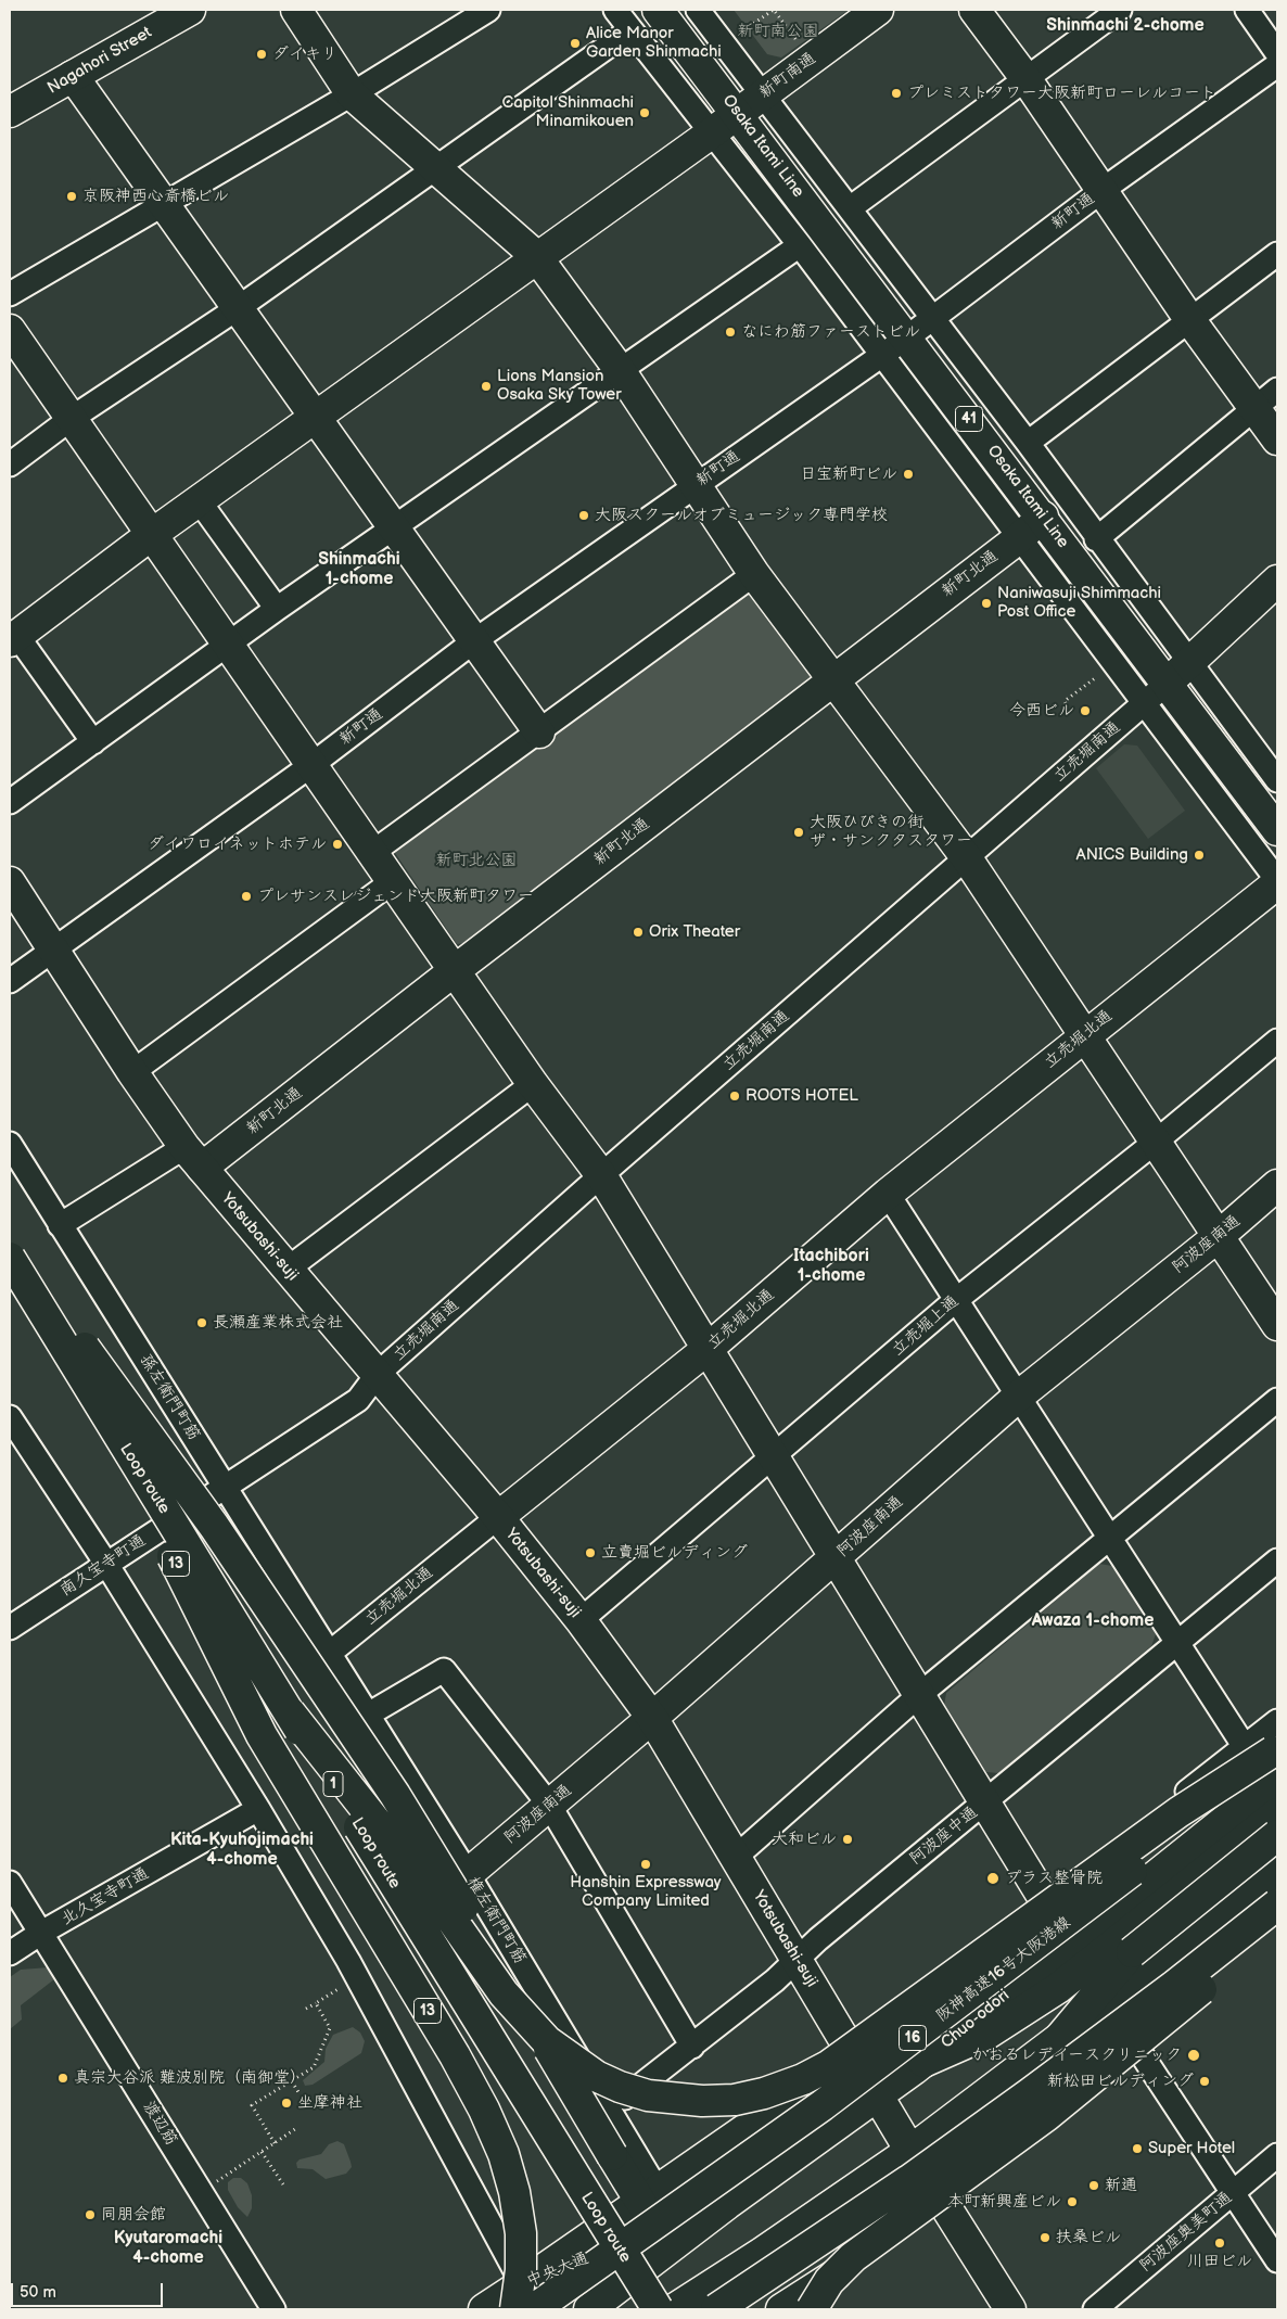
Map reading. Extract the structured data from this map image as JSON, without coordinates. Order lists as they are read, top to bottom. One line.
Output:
{"streets":{"main road":["Nagahori Street","新町南通","Osaka Itami Line","41","新町北通","立売堀南通","立売堀北通","Yotsubashi-suji","阿波座南通","Loop route","13","1","阪神高速16号大阪港線","Chuo-odori","16","中央大通"],"street":["新町通","立売堀上通","孫左衛門町筋","南久宝寺町通","阿波座中通","北久宝寺町通","権左衛門町筋","渡辺筋","阿波座奥美町通"]},"crossings":[["新町南通","Osaka Itami Line"],["Osaka Itami Line","新町通"],["Osaka Itami Line","新町北通"],["Osaka Itami Line","立売堀南通"],["新町通","Yotsubashi-suji"],["新町北通","Yotsubashi-suji"],["立売堀南通","Yotsubashi-suji"],["立売堀南通","孫左衛門町筋"],["立売堀南通","南久宝寺町通"],["立売堀北通","Yotsubashi-suji"],["立売堀北通","孫左衛門町筋"],["立売堀北通","権左衛門町筋"],["Yotsubashi-suji","阿波座南通"],["Yotsubashi-suji","立売堀上通"],["Yotsubashi-suji","阿波座中通"],["Yotsubashi-suji","Chuo-odori"],["阿波座南通","権左衛門町筋"],["孫左衛門町筋","南久宝寺町通"],["孫左衛門町筋","権左衛門町筋"],["Loop route","13"],["Loop route","16"],["13","阪神高速16号大阪港線"],["13","中央大通"],["阿波座中通","権左衛門町筋"],["北久宝寺町通","渡辺筋"],["阪神高速16号大阪港線","Chuo-odori"],["阪神高速16号大阪港線","16"],["阪神高速16号大阪港線","中央大通"],["Chuo-odori","16"],["Chuo-odori","中央大通"]],"districts":["Shinmachi 2-chome","Shinmachi 1-chome","Itachibori 1-chome","Awaza 1-chome","Kita-Kyuhojimachi 4-chome","Kyutaromachi 4-chome"],"parks":["新町南公園","新町北公園"],"places":["Alice Manor Garden Shinmachi","ダイキリ","プレミストタワー大阪新町ローレルコート","Capitol Shinmachi Minamikouen","京阪神西心斎橋ビル","なにわ筋ファーストビル","Lions Mansion Osaka Sky Tower","日宝新町ビル","大阪スクールオブミュージック専門学校","Naniwasuji Shimmachi Post Office","今西ビル","大阪ひびきの街 ザ・サンクタスタワー","ダイワロイネットホテル","ANICS Building","プレサンスレジェンド大阪新町タワー","Orix Theater","ROOTS HOTEL","長瀬産業株式会社","立賣堀ビルディング","大和ビル","Hanshin Expressway Company Limited","プラス整骨院","かおるレデイースクリニック","真宗大谷派 難波別院（南御堂）","新松田ビルディング","坐摩神社","Super Hotel","新通","本町新興産ビル","同朋会館","扶桑ビル","川田ビル"],"scale_bar":"50 m"}
